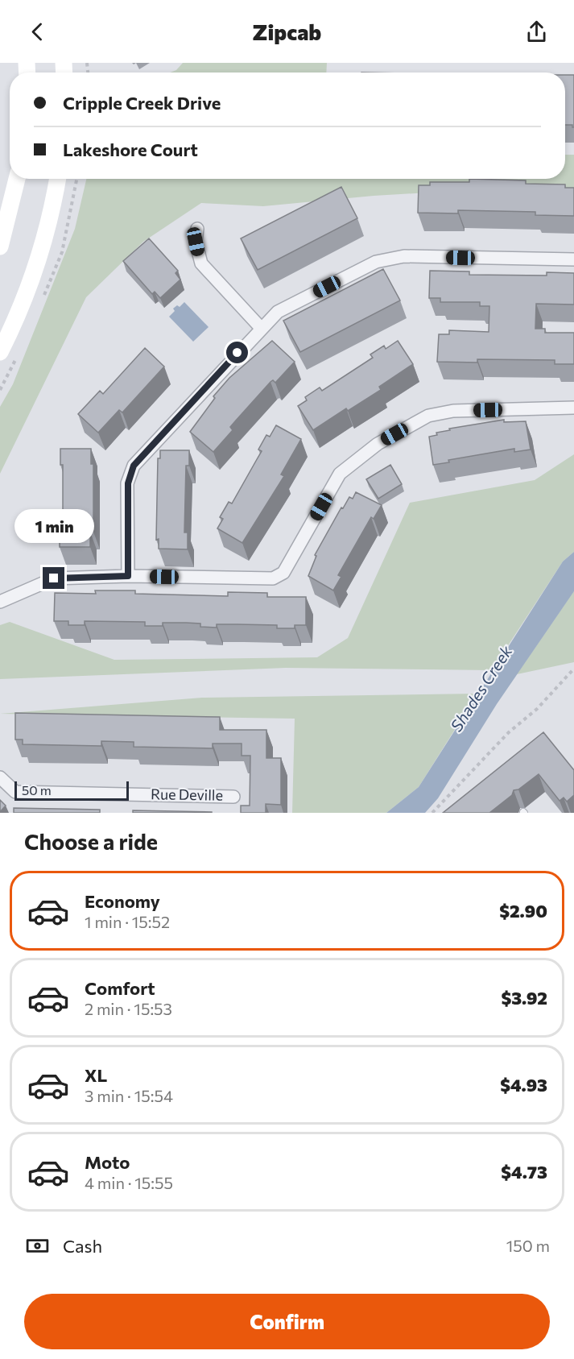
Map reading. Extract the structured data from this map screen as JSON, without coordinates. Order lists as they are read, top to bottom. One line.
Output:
{"streets":{"street":["Rue Deville"]},"water":["Shades Creek"],"scale_bar":"50 m","page":{"header":"Zipcab","banner":["Cripple Creek Drive","Lakeshore Court"],"bubble":"1 min","scale":"50 m","heading":"Choose a ride","list":[{"name":"Economy","note":"1 min · 15:52","value":"$2.90"},{"name":"Comfort","note":"2 min · 15:53","value":"$3.92"},{"name":"XL","note":"3 min · 15:54","value":"$4.93"},{"name":"Moto","note":"4 min · 15:55","value":"$4.73"}],"pay":["Cash","150 m"],"buttons":"Confirm"}}
